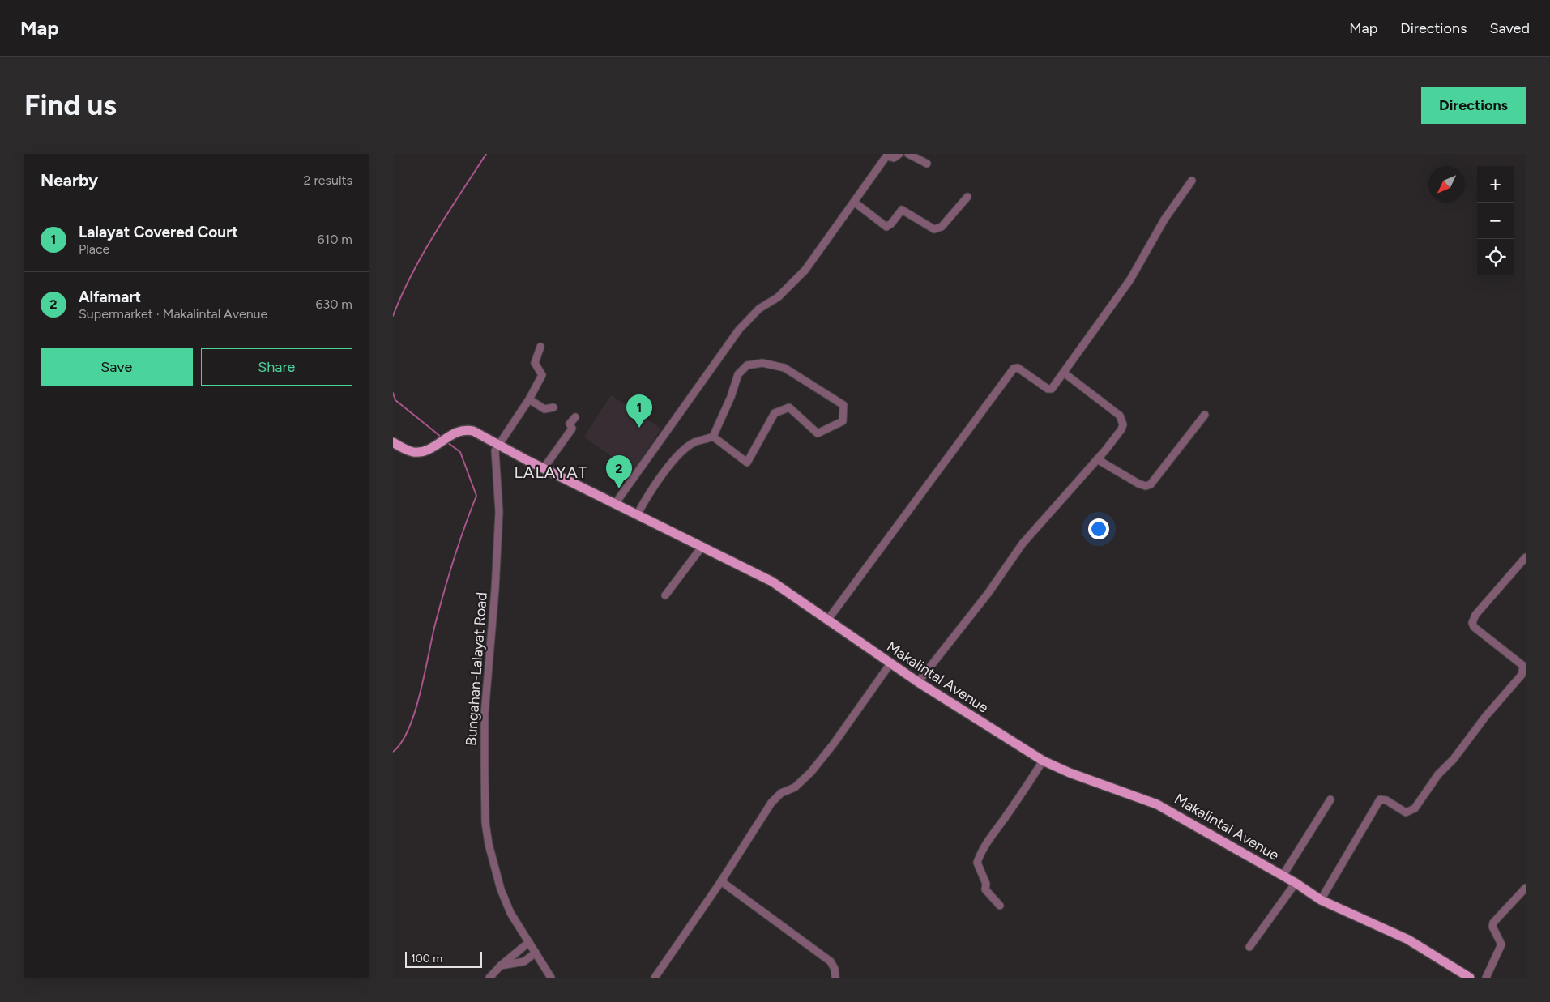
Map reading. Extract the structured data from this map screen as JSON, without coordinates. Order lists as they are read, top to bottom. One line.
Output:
{"streets":{"main road":["Makalintal Avenue"],"street":["Bungahan-Lalayat Road"]},"crossings":[["Bungahan-Lalayat Road","Makalintal Avenue"]],"districts":["LALAYAT"],"scale_bar":"100 m","north":"bottom left","page":{"header":"Map","nav":["Map","Directions","Saved"],"buttons":["Directions",["Save","Share"]],"title":"Find us","heading":["Nearby","2 results"],"map_buttons":["+","−"],"list":[{"mark":"1","name":"Lalayat Covered Court","note":"Place","value":"610 m"},{"mark":"2","name":"Alfamart","note":"Supermarket · Makalintal Avenue","value":"630 m"}],"pins":["1","2"],"scale":"100 m"}}
